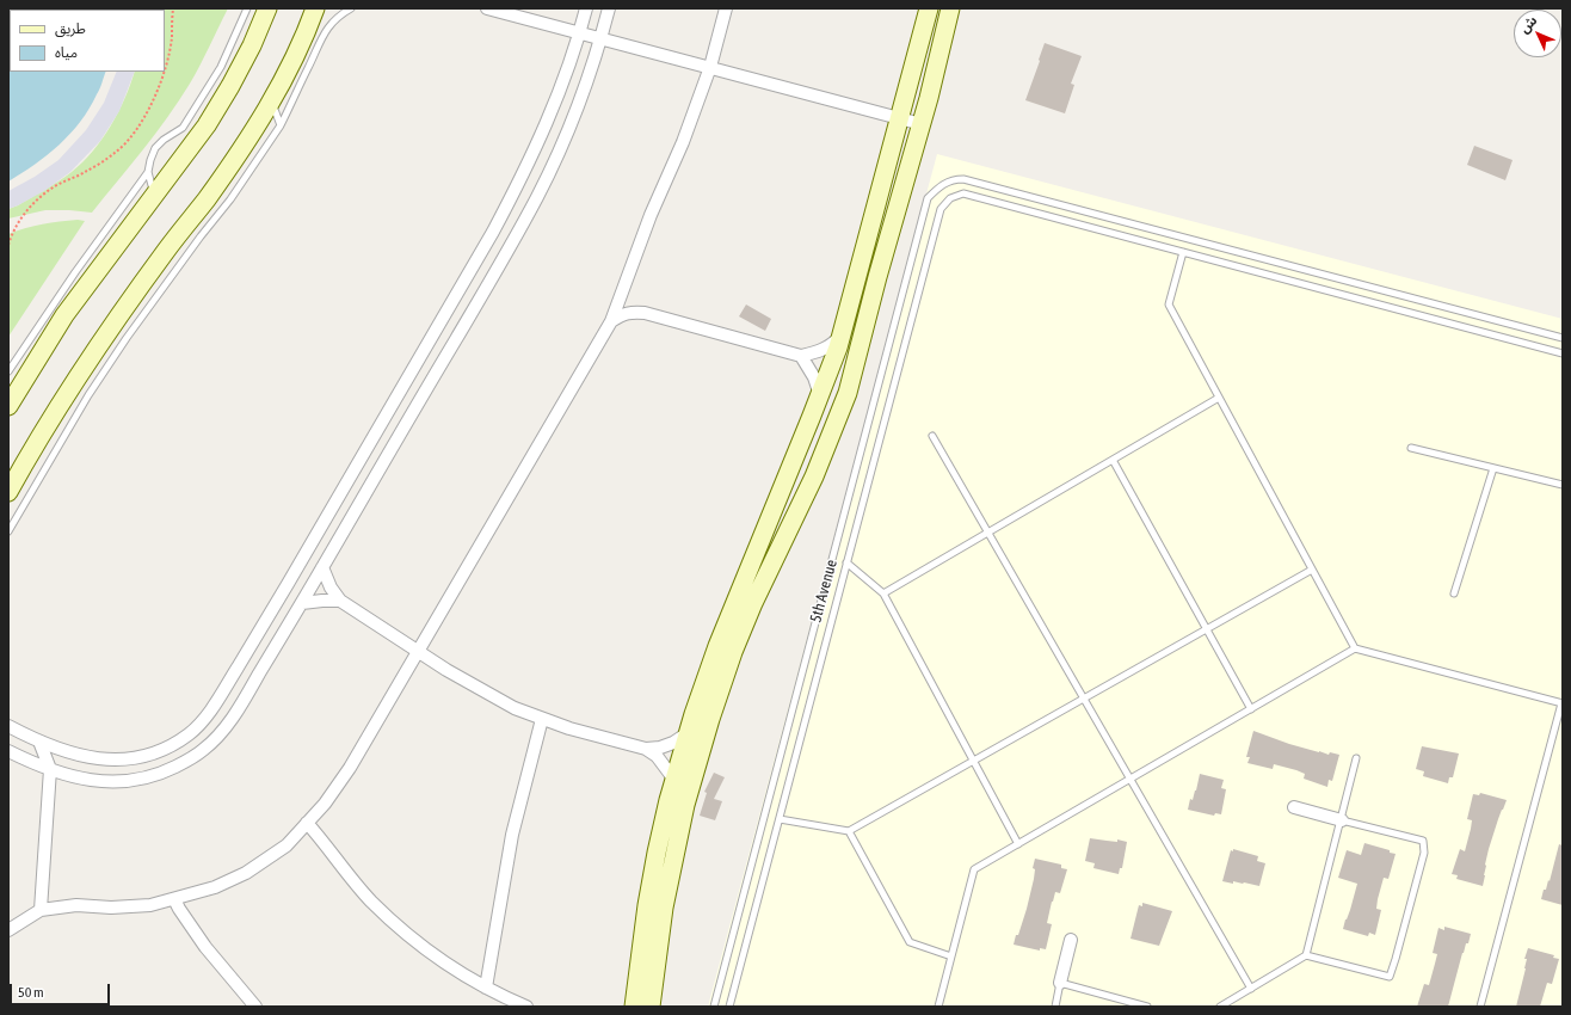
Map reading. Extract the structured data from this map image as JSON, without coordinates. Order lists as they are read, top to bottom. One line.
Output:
{"streets":{"lane":["5th Avenue"]},"legend":["طريق","مياه"],"scale_bar":"50 m","north":"top left"}
